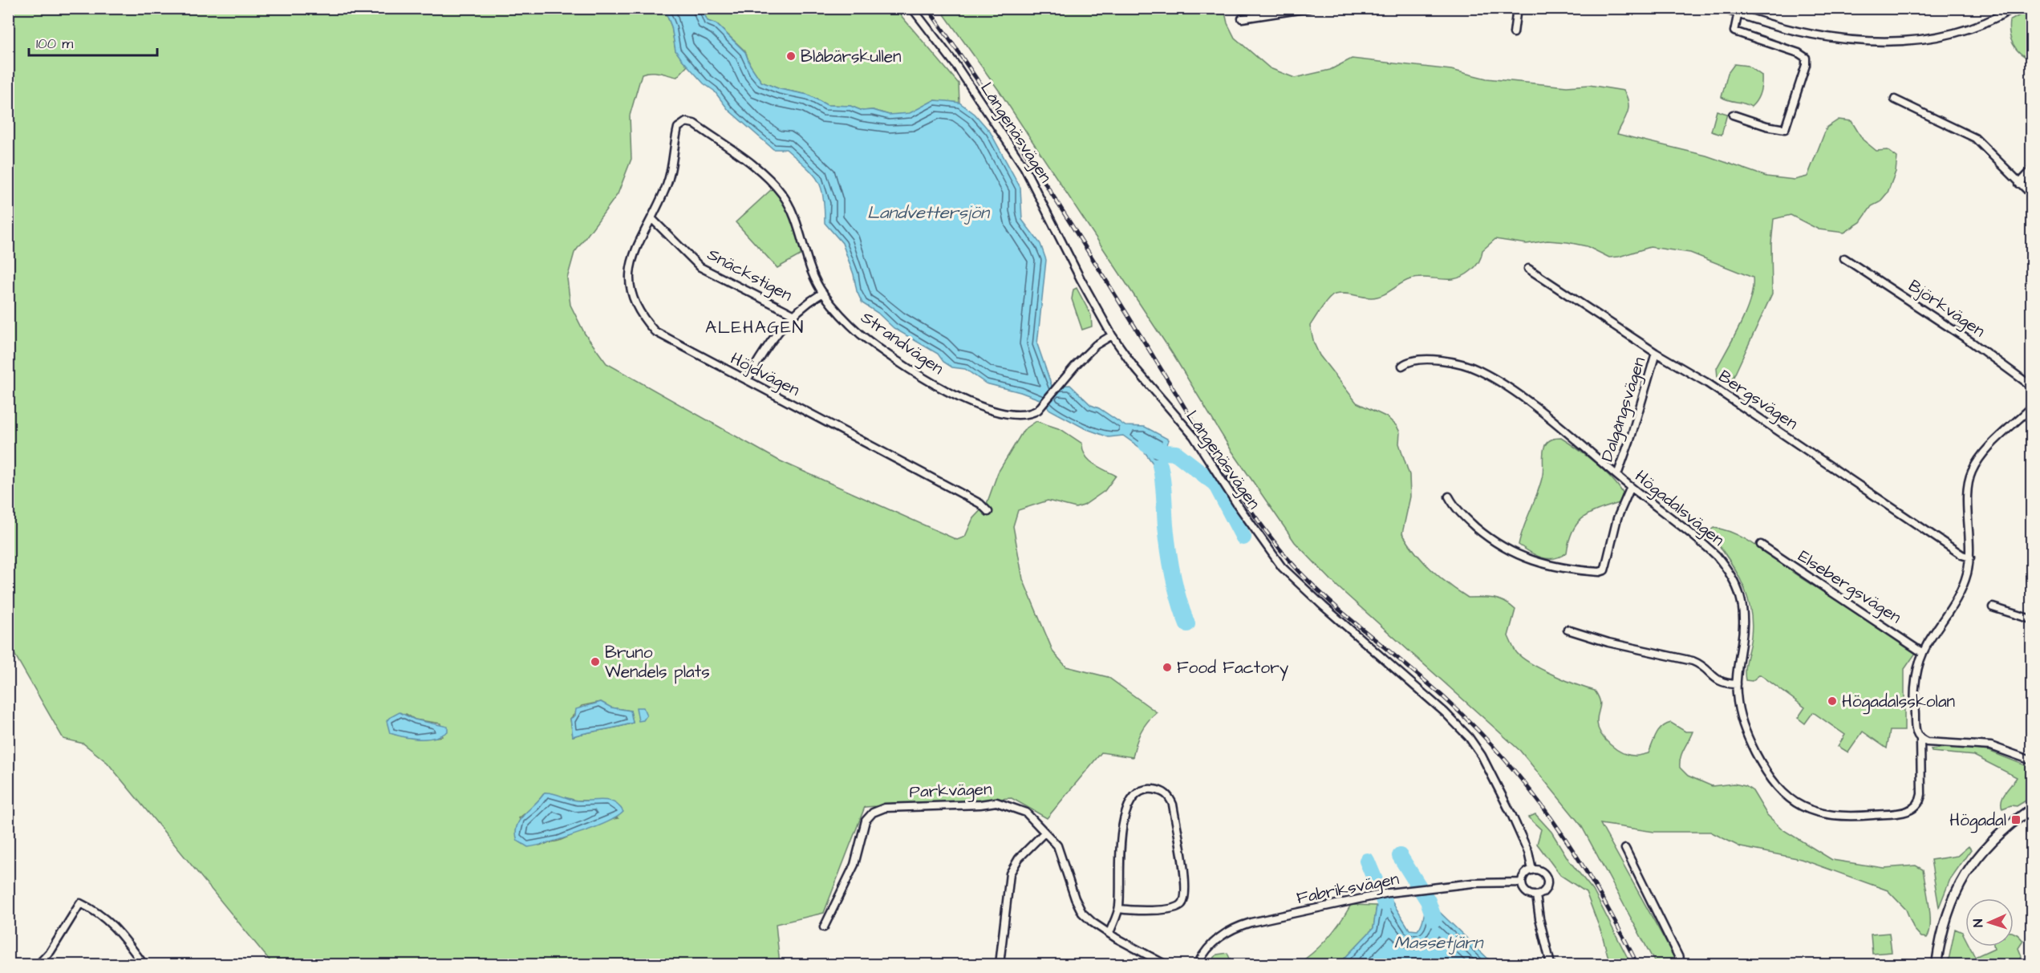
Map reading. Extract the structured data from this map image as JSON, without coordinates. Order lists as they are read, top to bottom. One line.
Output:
{"streets":{"street":["Långenäsvägen","Snäckstigen","Björkvägen","Strandvägen","Höjdvägen","Bergsvägen","Dalgångsvägen","Högadalsvägen","Elsebergsvägen","Parkvägen","Fabriksvägen"]},"crossings":[["Långenäsvägen","Strandvägen"],["Långenäsvägen","Fabriksvägen"],["Snäckstigen","Höjdvägen"],["Strandvägen","Höjdvägen"],["Bergsvägen","Dalgångsvägen"],["Dalgångsvägen","Högadalsvägen"]],"districts":["ALEHAGEN"],"water":["Landvettersjön","Massetjärn"],"places":{"other":["Blåbärskullen","Bruno Wendels plats","Food Factory","Högadalsskolan"],"transit":["Högadal"]},"scale_bar":"100 m","north":"left"}
